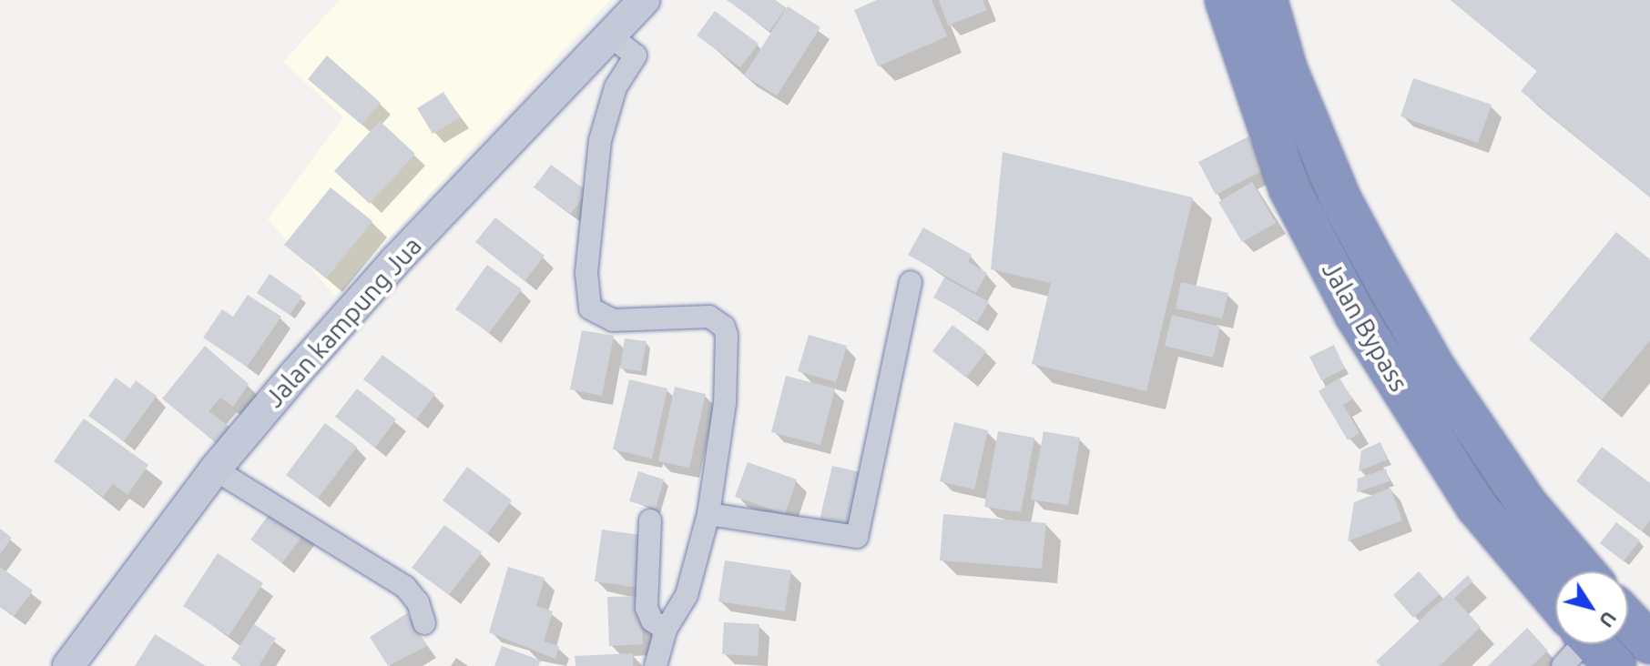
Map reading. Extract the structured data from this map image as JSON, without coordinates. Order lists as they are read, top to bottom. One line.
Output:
{"streets":{"highway":["Jalan Bypass"],"street":["Jalan kampung Jua"]},"north":"bottom right"}
